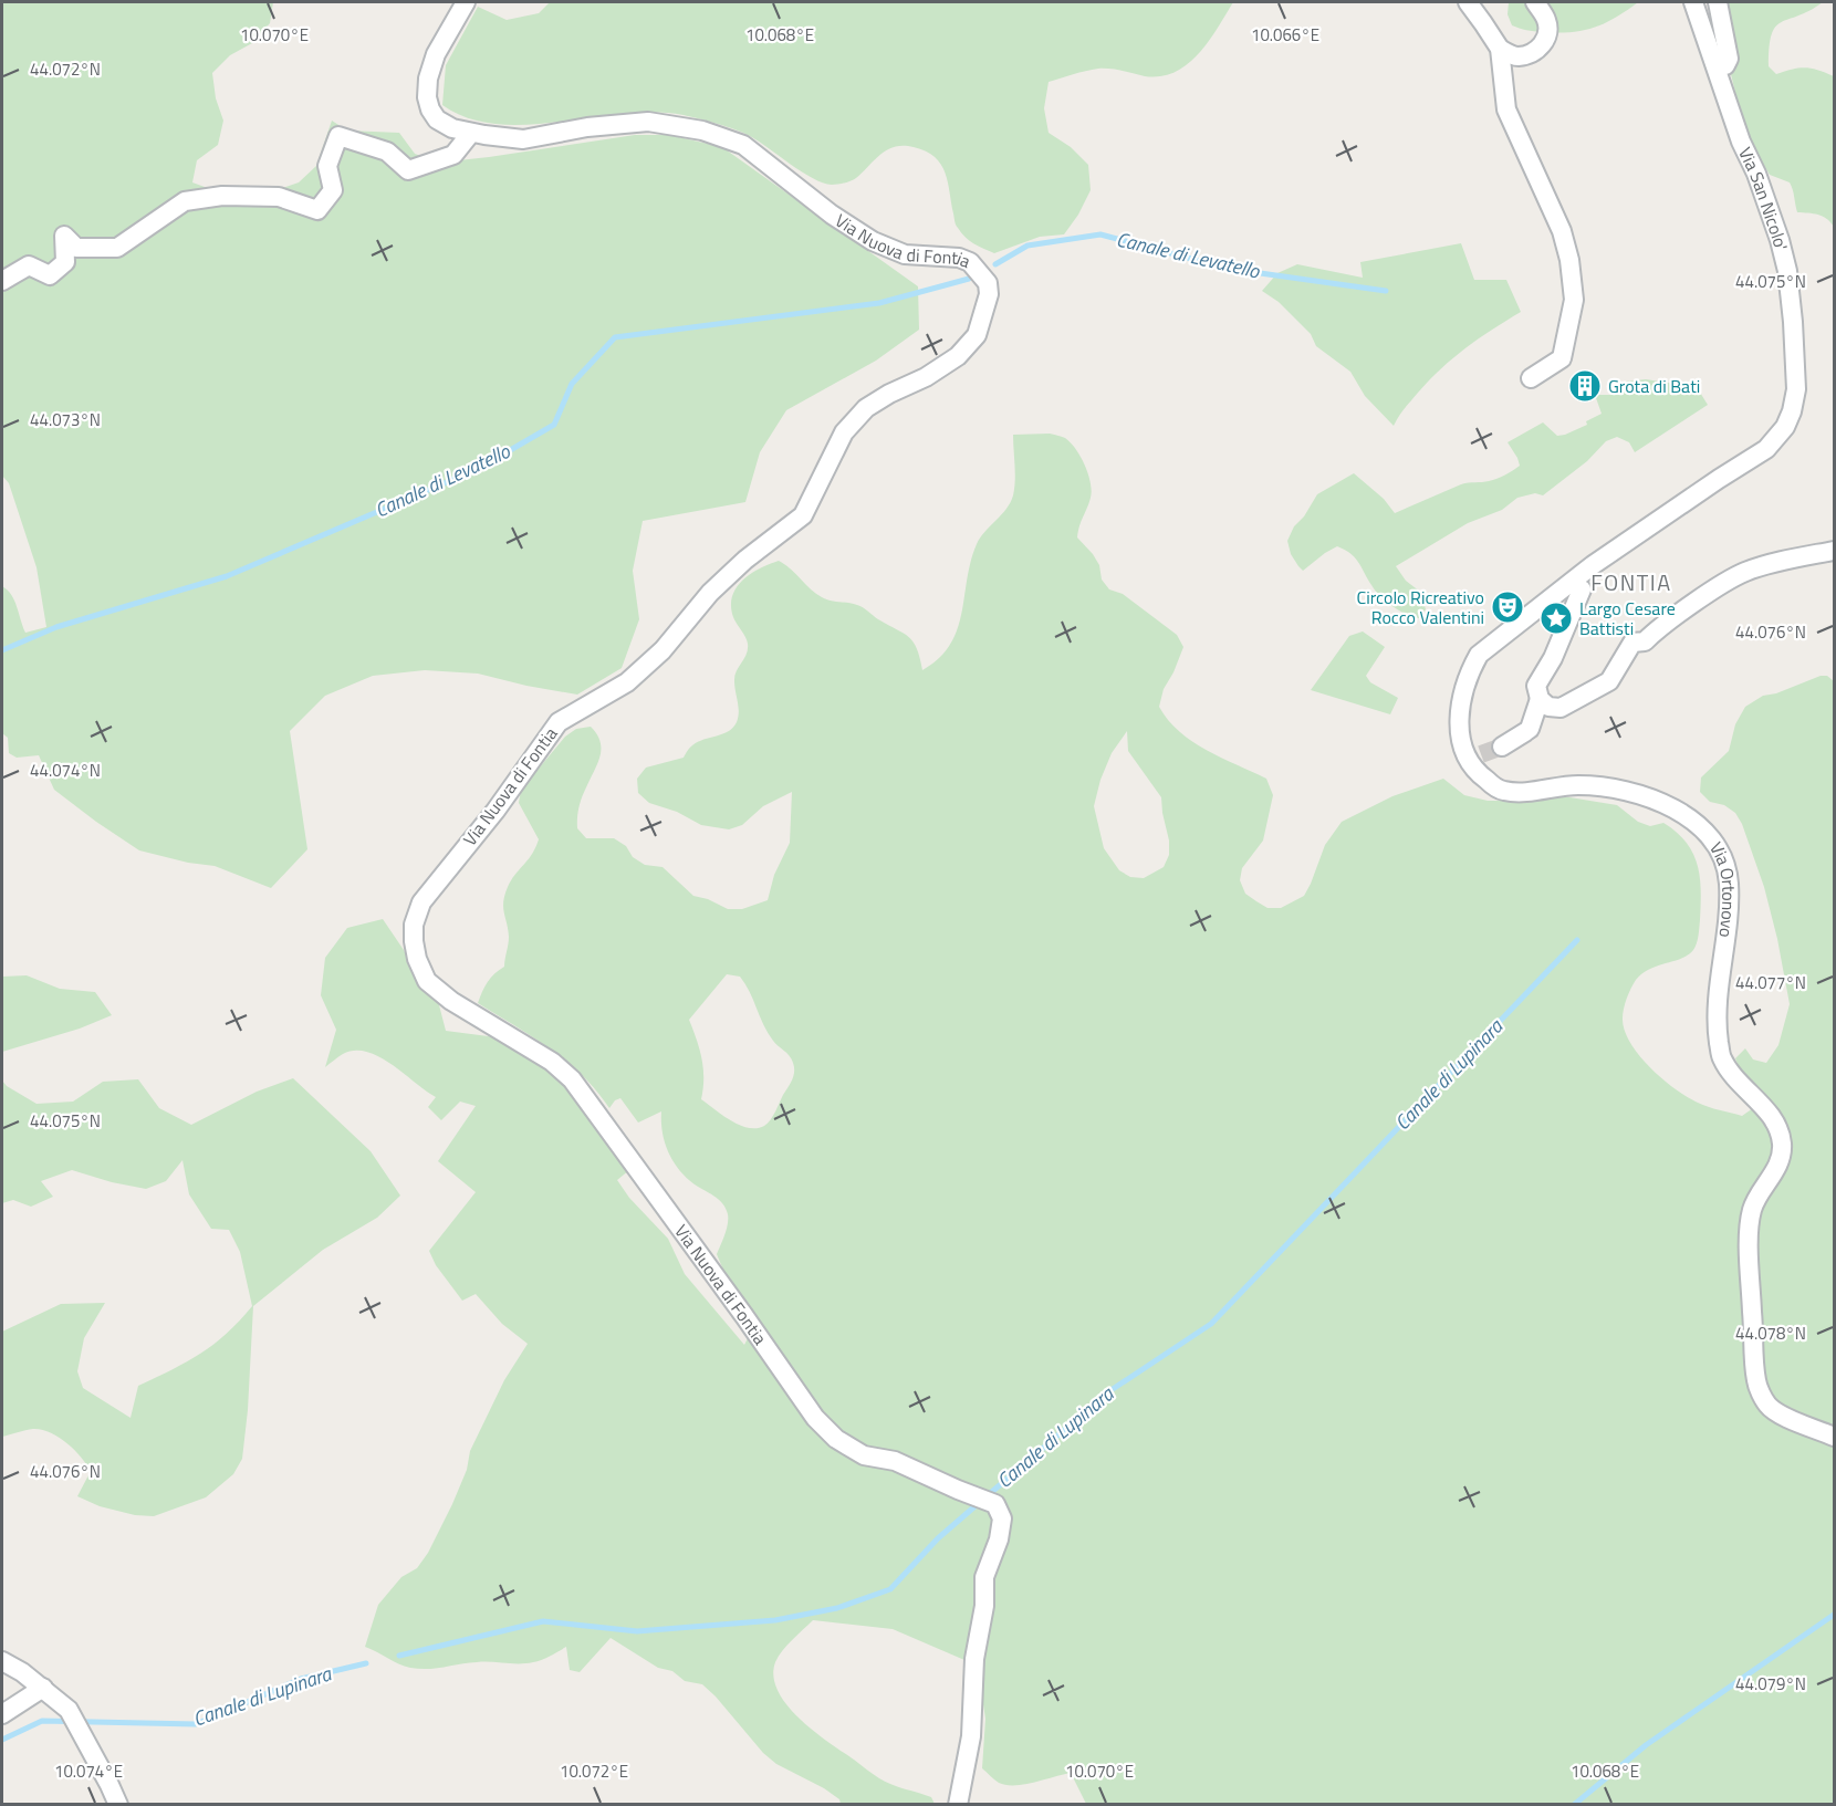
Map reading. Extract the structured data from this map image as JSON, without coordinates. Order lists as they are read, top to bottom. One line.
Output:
{"streets":{"street":["Via San Nicolo'","Via Nuova di Fontia","Via Ortonovo"]},"crossings":[["Via San Nicolo'","Via Ortonovo"]],"districts":["FONTIA"],"water":["Canale di Levatello","Canale di Lupinara"],"places":{"building":["Grota di Bati"],"theatre":["Circolo Ricreativo Rocco Valentini"],"place":["Largo Cesare Battisti"]},"coordinates":["10.070°E","10.068°E","10.066°E","44.072°N","44.075°N","44.073°N","44.076°N","44.074°N","44.077°N","44.078°N","44.079°N","10.074°E","10.072°E"]}
